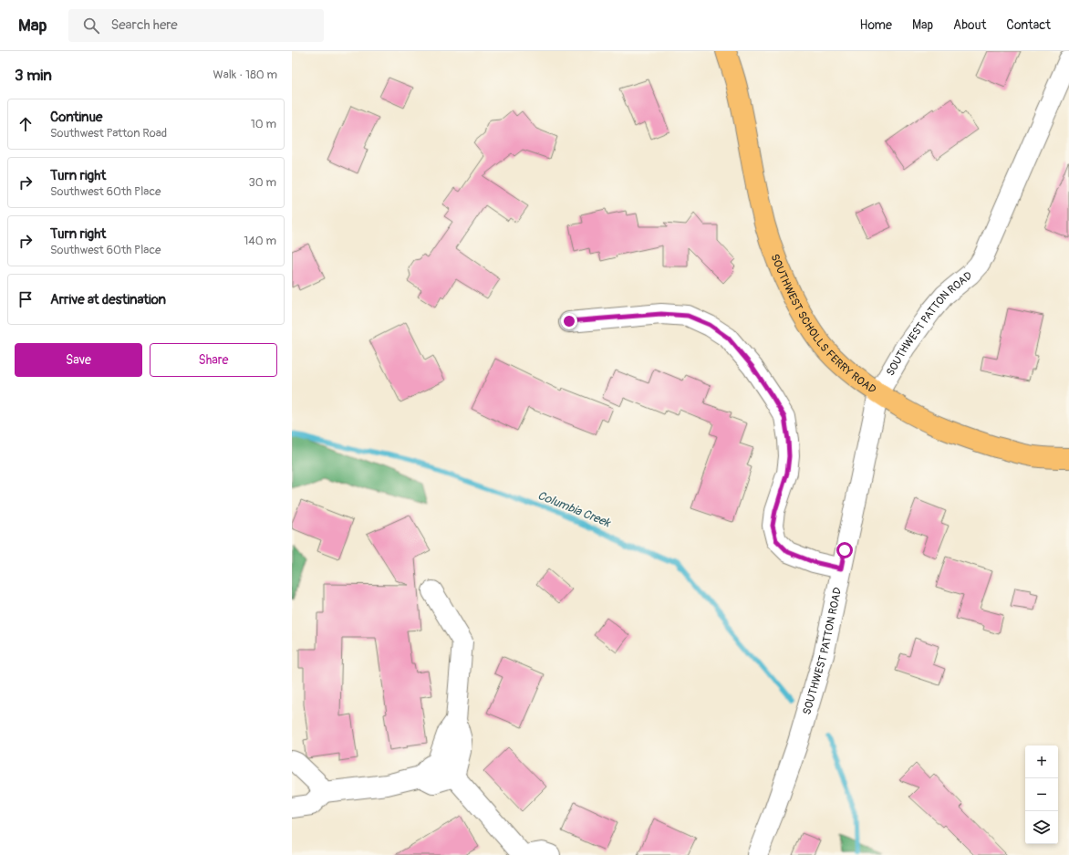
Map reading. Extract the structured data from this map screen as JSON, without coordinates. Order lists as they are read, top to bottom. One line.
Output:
{"streets":{"main road":["SOUTHWEST SCHOLLS FERRY ROAD"],"street":["SOUTHWEST PATTON ROAD"]},"crossings":[["SOUTHWEST SCHOLLS FERRY ROAD","SOUTHWEST PATTON ROAD"]],"water":["Columbia Creek"],"page":{"header":"Map","search":"Search here","nav":["Home","Map","About","Contact"],"heading":["3 min","Walk · 180 m"],"list":[["Continue","Southwest Patton Road","10 m"],["Turn right","Southwest 60th Place","30 m"],["Turn right","Southwest 60th Place","140 m"],"Arrive at destination"],"buttons":["Save","Share"],"map_buttons":["+","−"]}}
